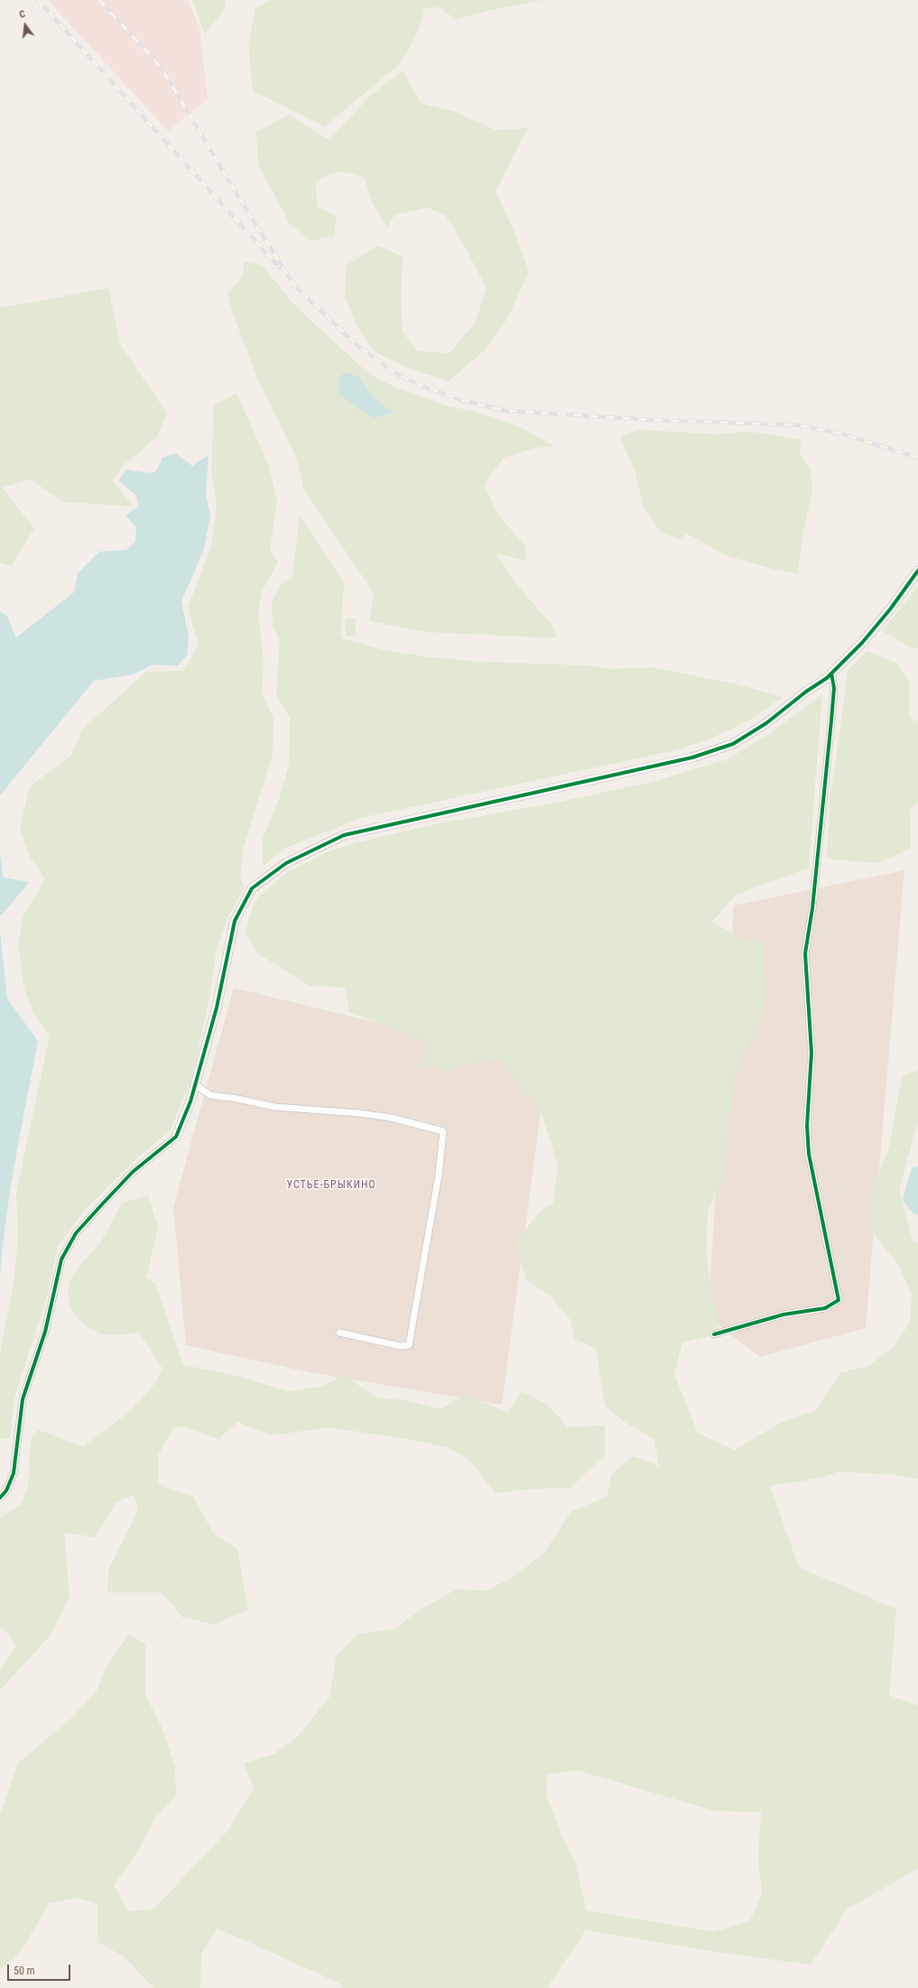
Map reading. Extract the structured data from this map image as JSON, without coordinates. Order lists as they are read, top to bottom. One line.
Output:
{"districts":["УСТЬЕ-БРЫКИНО"],"scale_bar":"50 m","north":"top"}
